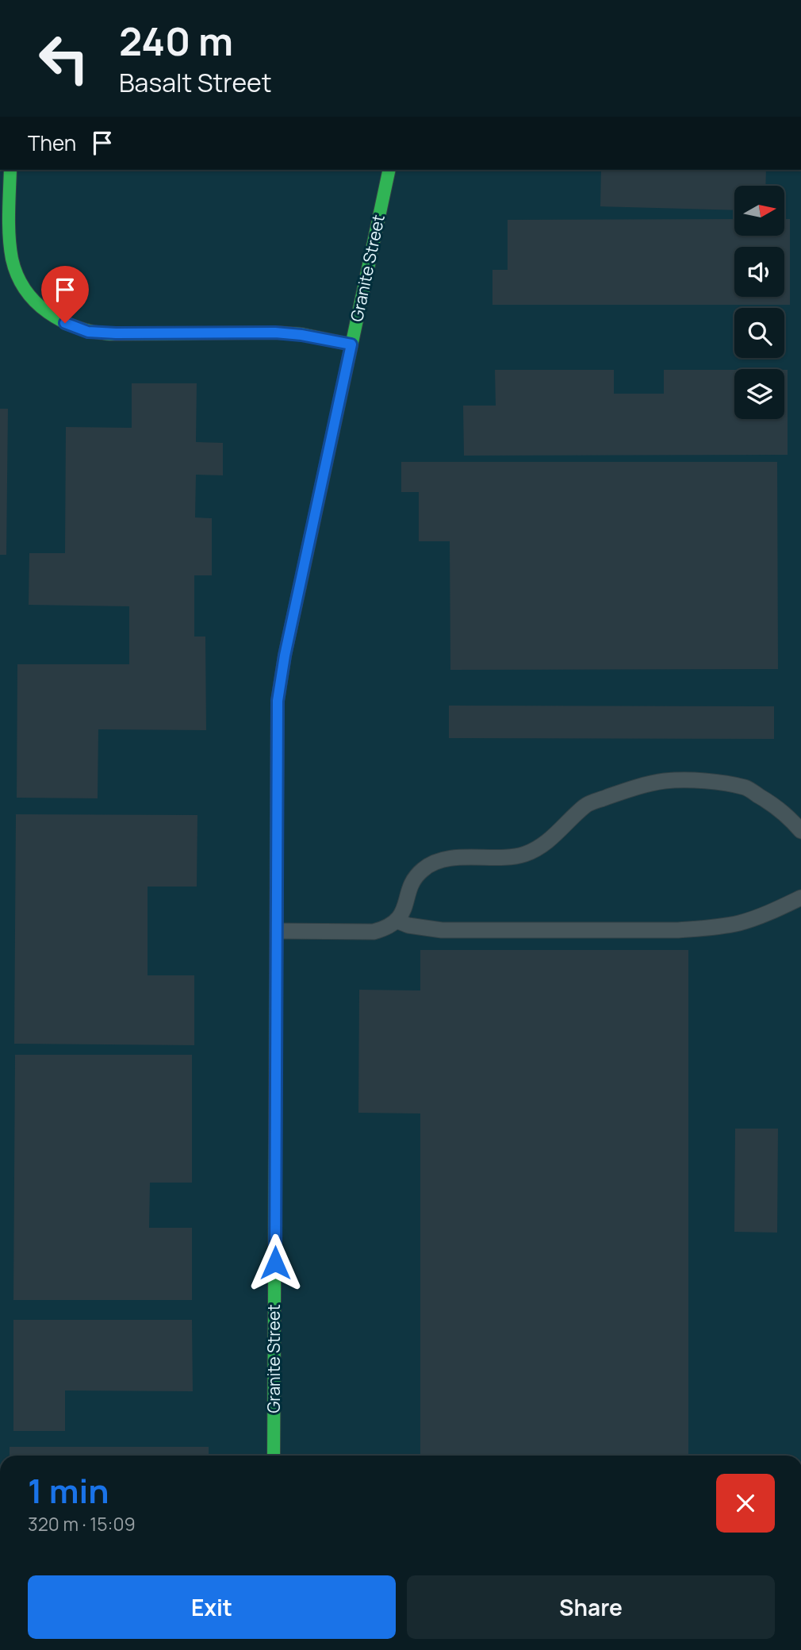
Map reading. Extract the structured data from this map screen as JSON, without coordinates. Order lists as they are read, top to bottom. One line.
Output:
{"streets":{"street":["Granite Street"]},"north":"right","page":{"turn":["240 m","Basalt Street"],"then":"Then","heading":["1 min","320 m · 15:09"],"buttons":["Exit","Share"]}}
